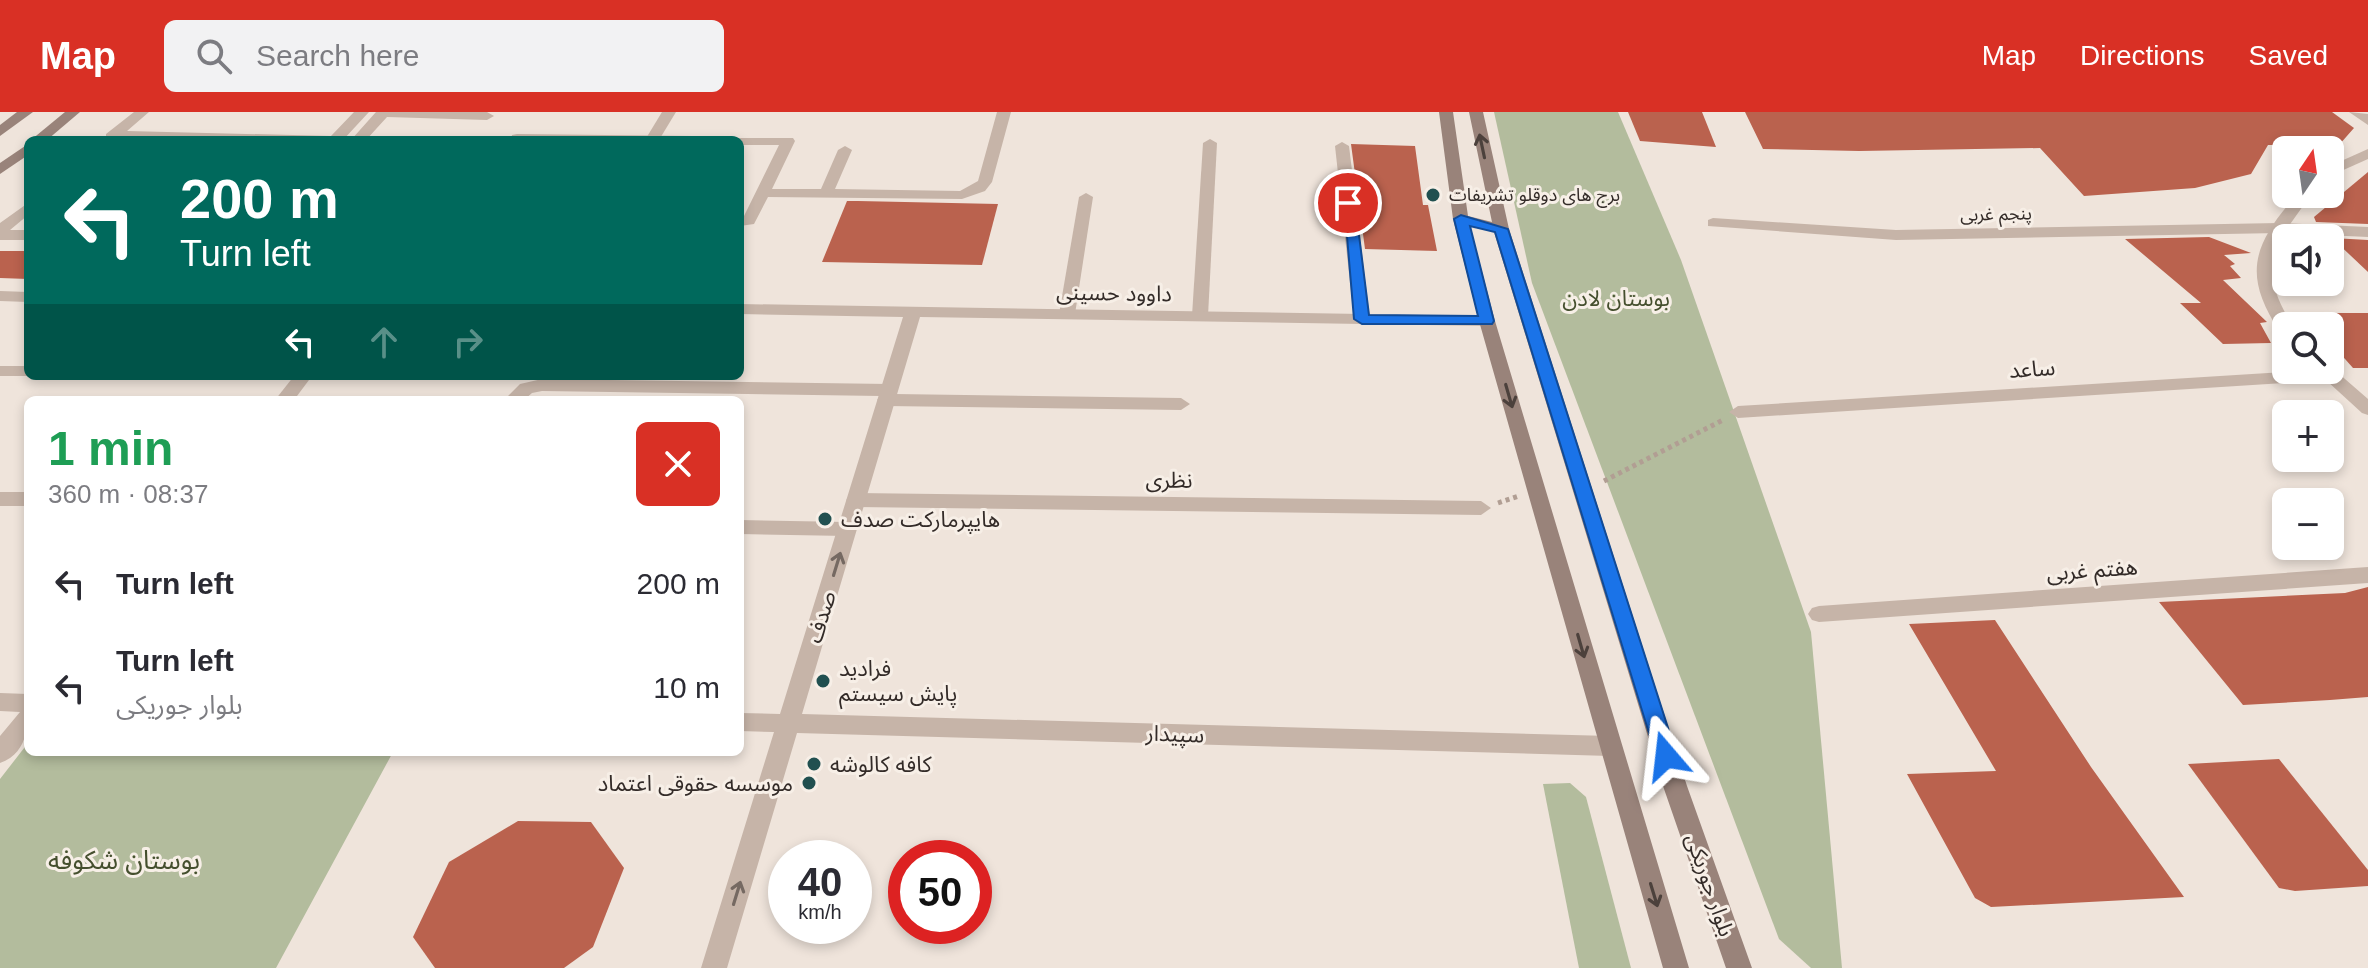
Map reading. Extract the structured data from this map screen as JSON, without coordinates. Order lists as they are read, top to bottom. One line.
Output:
{"streets":{"main road":["بلوار جوریکی"],"street":["پنجم غربی","داوود حسینی","ساعد","نظری","هفتم غربی","صدف","سپیدار"]},"crossings":[["داوود حسینی","صدف"],["نظری","صدف"],["صدف","سپیدار"]],"one_way":["صدف"],"parks":["بوستان لادن","بوستان شکوفه"],"places":["برج های دوقلو تشریفات","هایپرمارکت صدف","فرادید پایش سیستم","کافه کالوشه","موسسه حقوقی اعتماد"],"north":"top","page":{"header":"Map","search":"Search here","nav":["Map","Directions","Saved"],"map_buttons":["+","−"],"turn":["200 m","Turn left"],"heading":["1 min","360 m · 08:37"],"list":[{"name":"Turn left","value":"200 m"},{"name":"Turn left","note":"بلوار جوریکی","value":"10 m"}],"speed":"40 km/h","limit":"50"}}
